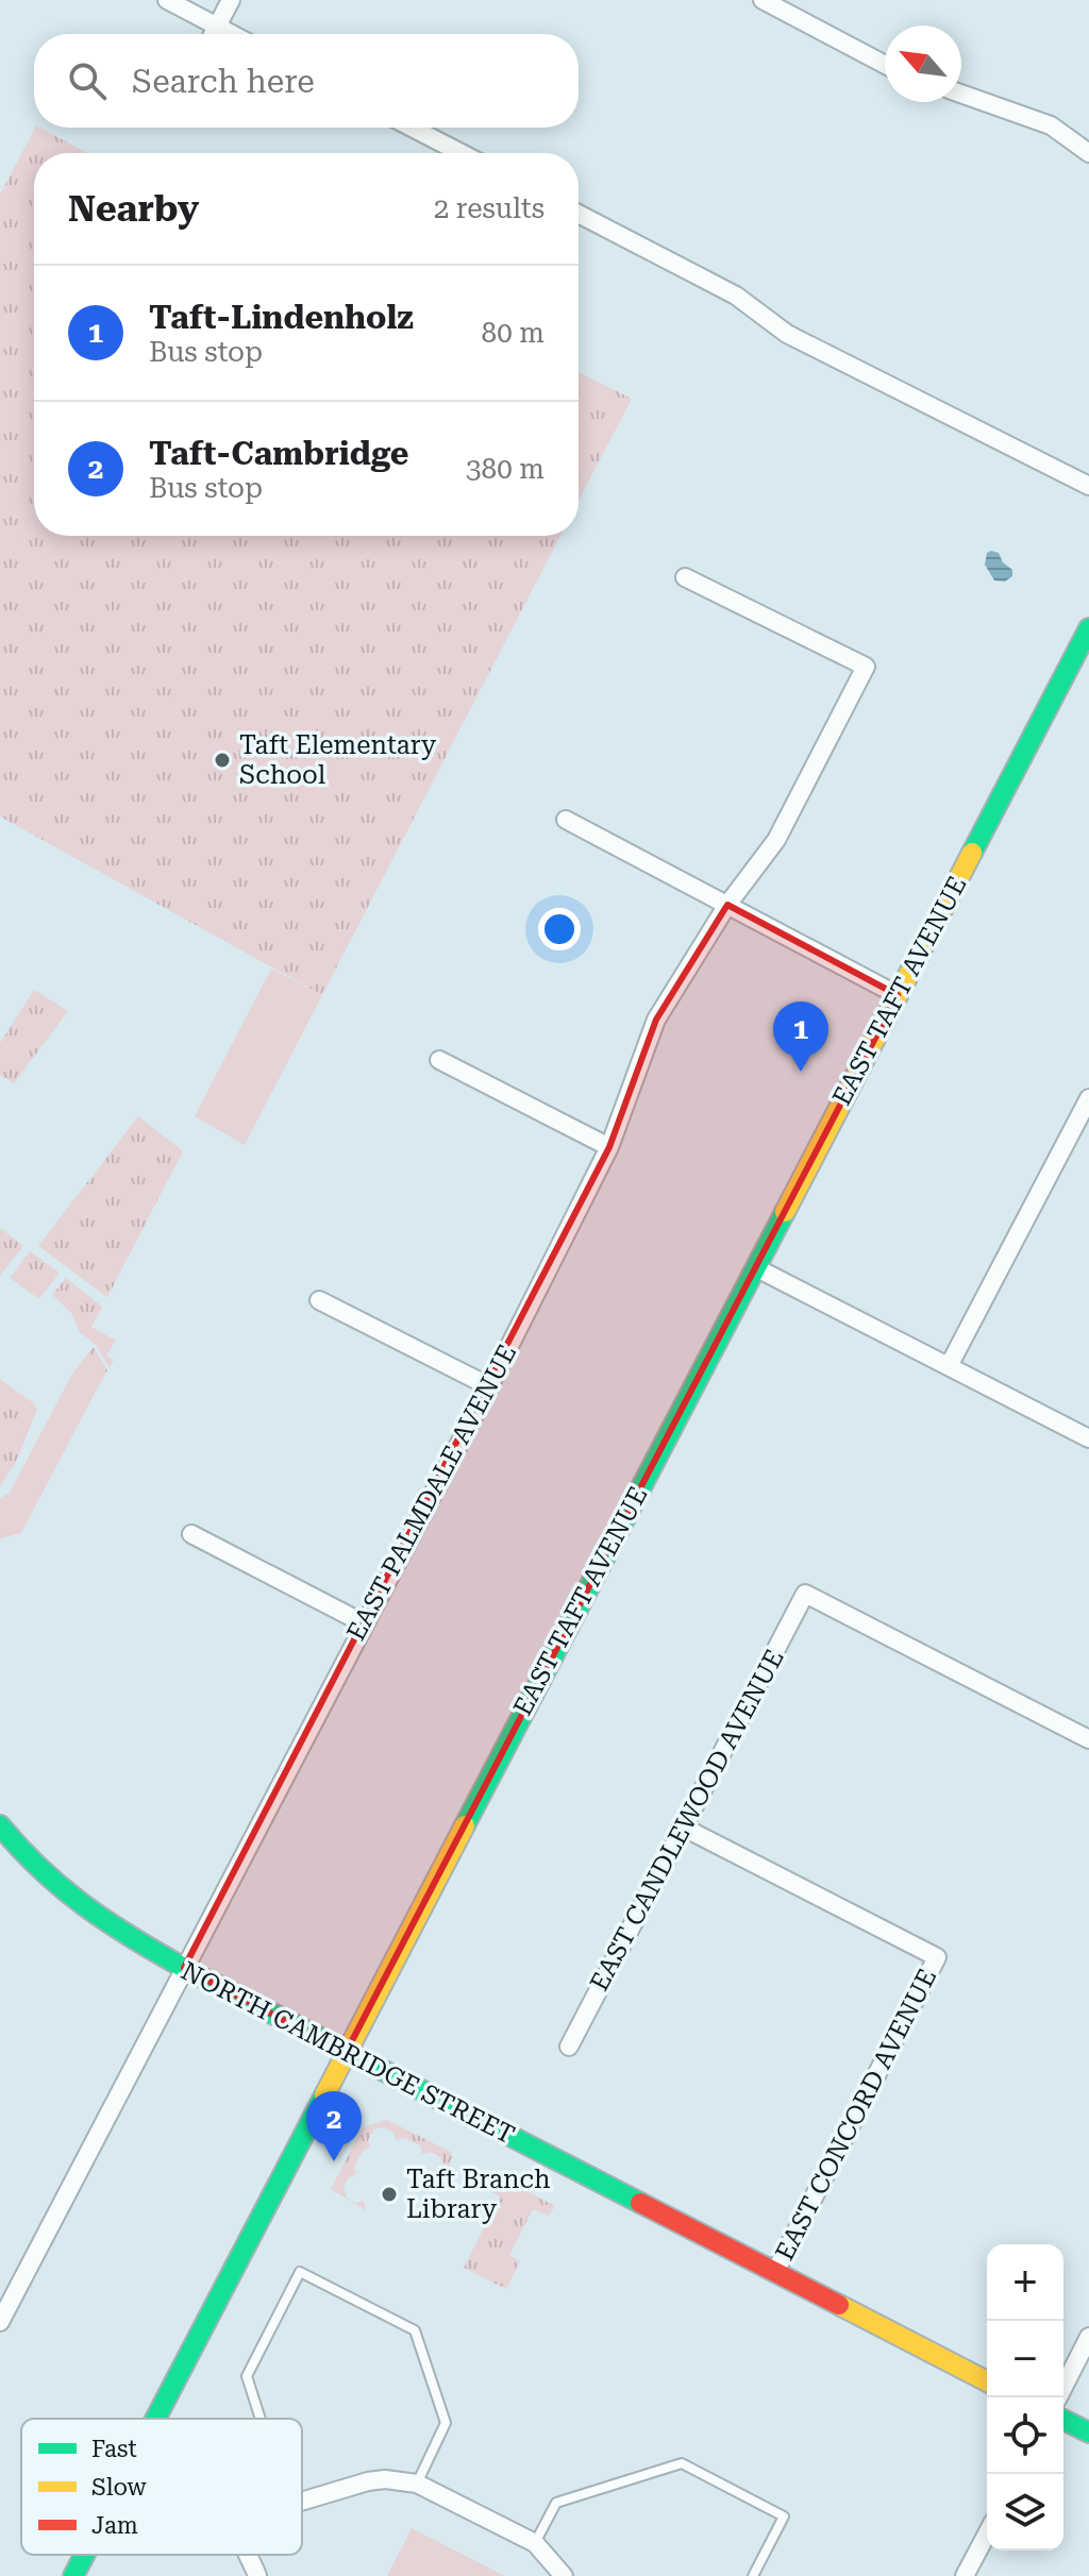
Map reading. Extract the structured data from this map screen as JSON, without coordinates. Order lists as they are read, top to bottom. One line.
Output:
{"streets":{"main road":["EAST TAFT AVENUE","NORTH CAMBRIDGE STREET"],"street":["EAST PALMDALE AVENUE","EAST CANDLEWOOD AVENUE","EAST CONCORD AVENUE"]},"crossings":[["EAST TAFT AVENUE","NORTH CAMBRIDGE STREET"],["EAST PALMDALE AVENUE","NORTH CAMBRIDGE STREET"],["EAST CANDLEWOOD AVENUE","EAST CONCORD AVENUE"],["NORTH CAMBRIDGE STREET","EAST CONCORD AVENUE"]],"places":["Taft Elementary School","Taft Branch Library"],"legend":["Fast","Slow","Jam"],"north":"top left","page":{"search":"Search here","heading":["Nearby","2 results"],"list":[{"mark":"1","name":"Taft-Lindenholz","note":"Bus stop","value":"80 m"},{"mark":"2","name":"Taft-Cambridge","note":"Bus stop","value":"380 m"}],"pins":["1","2"],"map_buttons":["+","−"]}}
